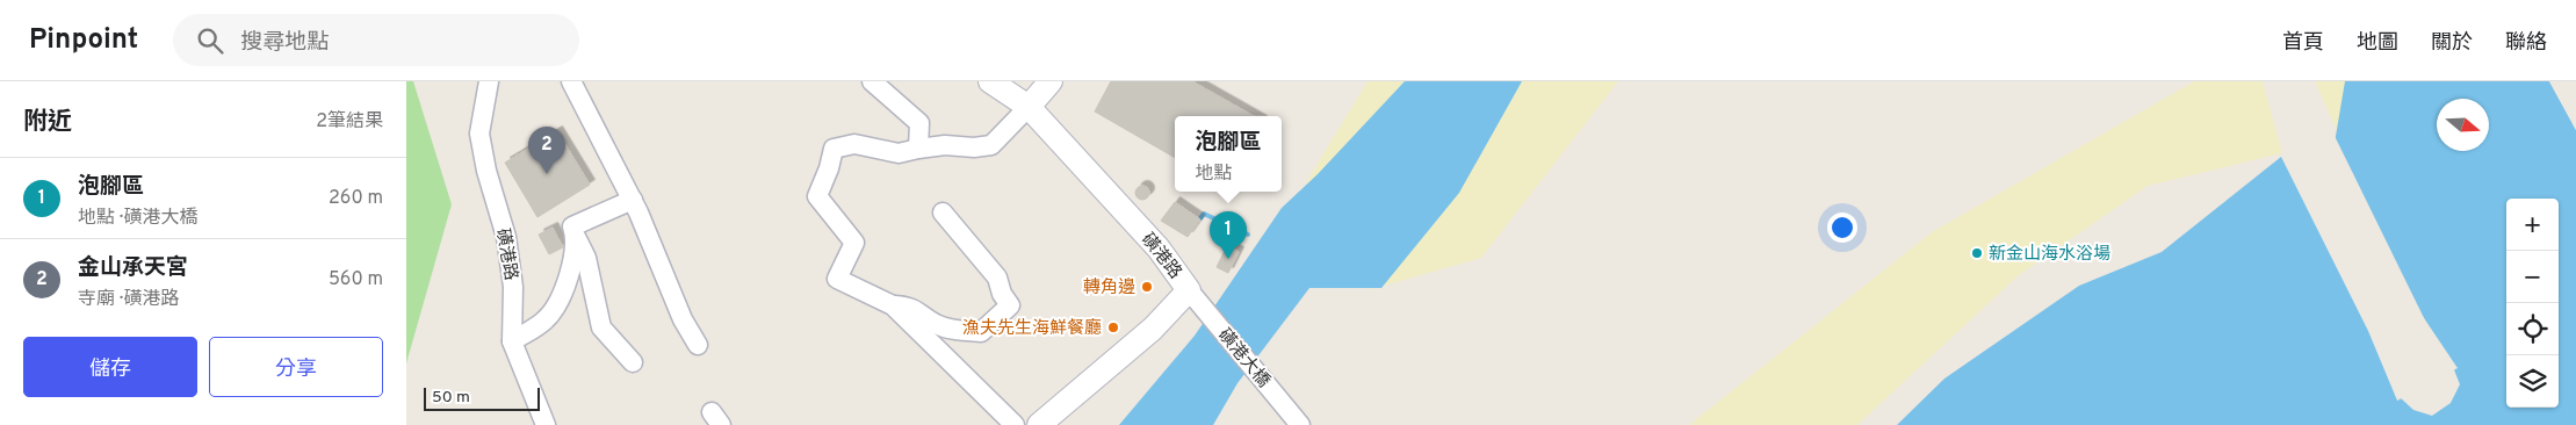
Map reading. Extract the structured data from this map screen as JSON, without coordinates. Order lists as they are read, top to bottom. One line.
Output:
{"streets":{"street":["磺港路","磺港大橋"]},"crossings":[["磺港路","磺港大橋"]],"places":["新金山海水浴場","轉角邊","漁夫先生海鮮餐廳"],"scale_bar":"50 m","north":"right","page":{"header":"Pinpoint","search":"搜尋地點","nav":["首頁","地圖","關於","聯絡"],"heading":["附近","2筆結果"],"popup":["泡腳區","地點"],"pins":["2","1"],"list":[{"mark":"1","name":"泡腳區","note":"地點 · 磺港大橋","value":"260 m"},{"mark":"2","name":"金山承天宮","note":"寺廟 · 磺港路","value":"560 m"}],"map_buttons":["+","−"],"buttons":["儲存","分享"],"scale":"50 m"}}
